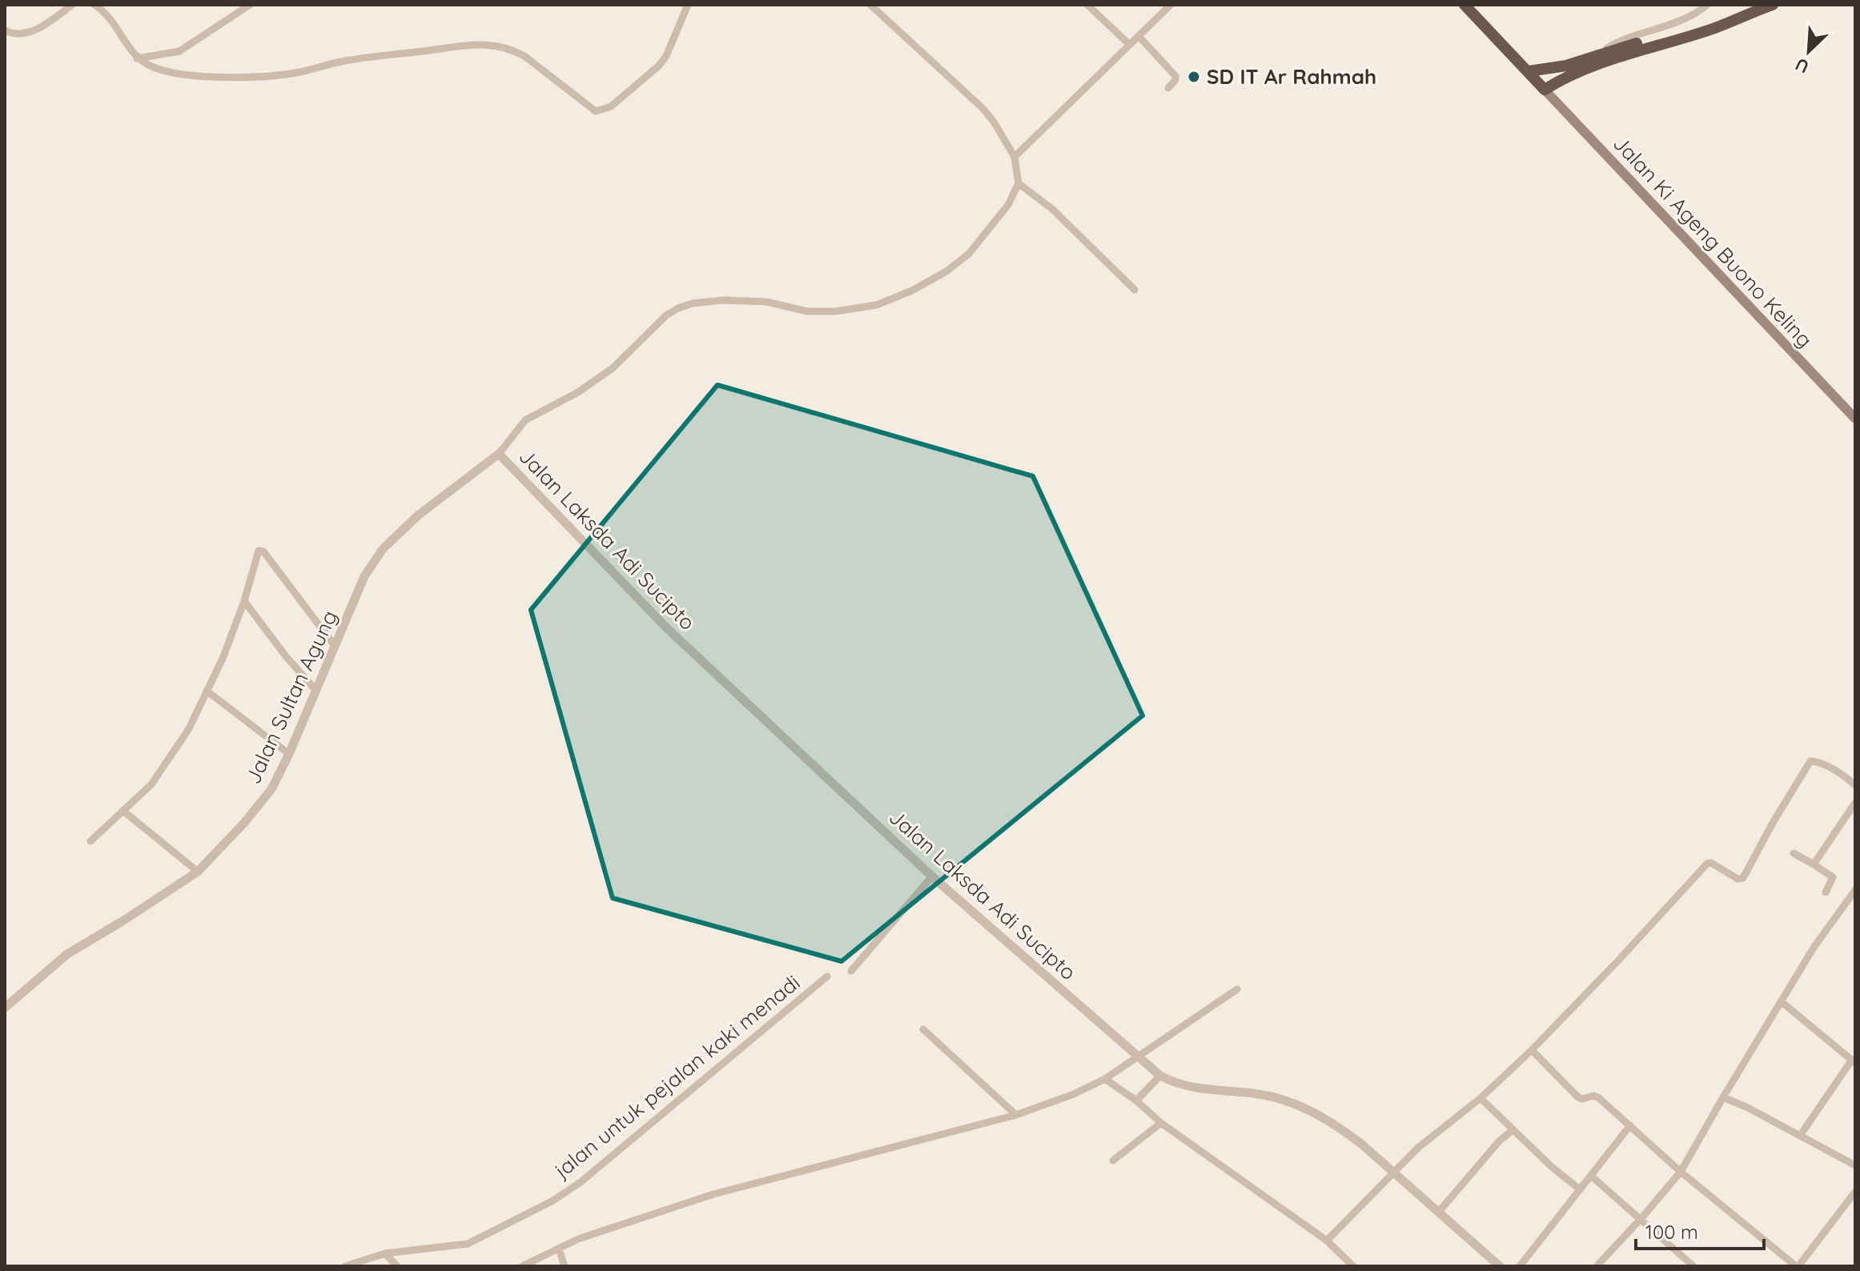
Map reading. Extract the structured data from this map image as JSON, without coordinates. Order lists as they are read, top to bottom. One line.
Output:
{"streets":{"main road":["Jalan Ki Ageng Buono Keling"],"street":["Jalan Laksda Adi Sucipto","Jalan Sultan Agung","jalan untuk pejalan kaki menadi"]},"crossings":[["Jalan Laksda Adi Sucipto","Jalan Sultan Agung"]],"places":["SD IT Ar Rahmah"],"scale_bar":"100 m","north":"bottom left"}
